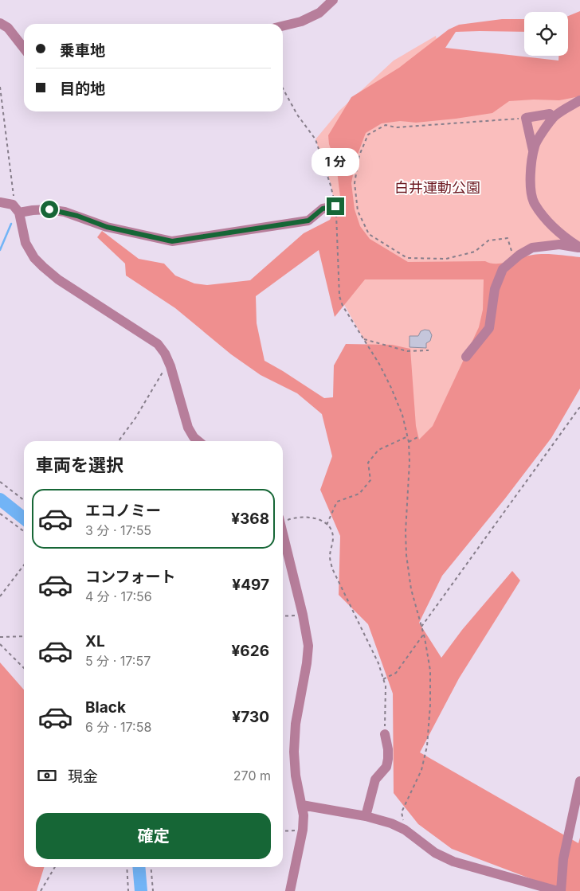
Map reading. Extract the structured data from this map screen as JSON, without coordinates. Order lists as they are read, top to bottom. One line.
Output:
{"parks":["白井運動公園"],"page":{"banner":["乗車地","目的地"],"bubble":"1 分","heading":"車両を選択","list":[{"name":"エコノミー","note":"3 分 · 17:55","value":"¥368"},{"name":"コンフォート","note":"4 分 · 17:56","value":"¥497"},{"name":"XL","note":"5 分 · 17:57","value":"¥626"},{"name":"Black","note":"6 分 · 17:58","value":"¥730"}],"pay":["現金","270 m"],"buttons":"確定"}}
